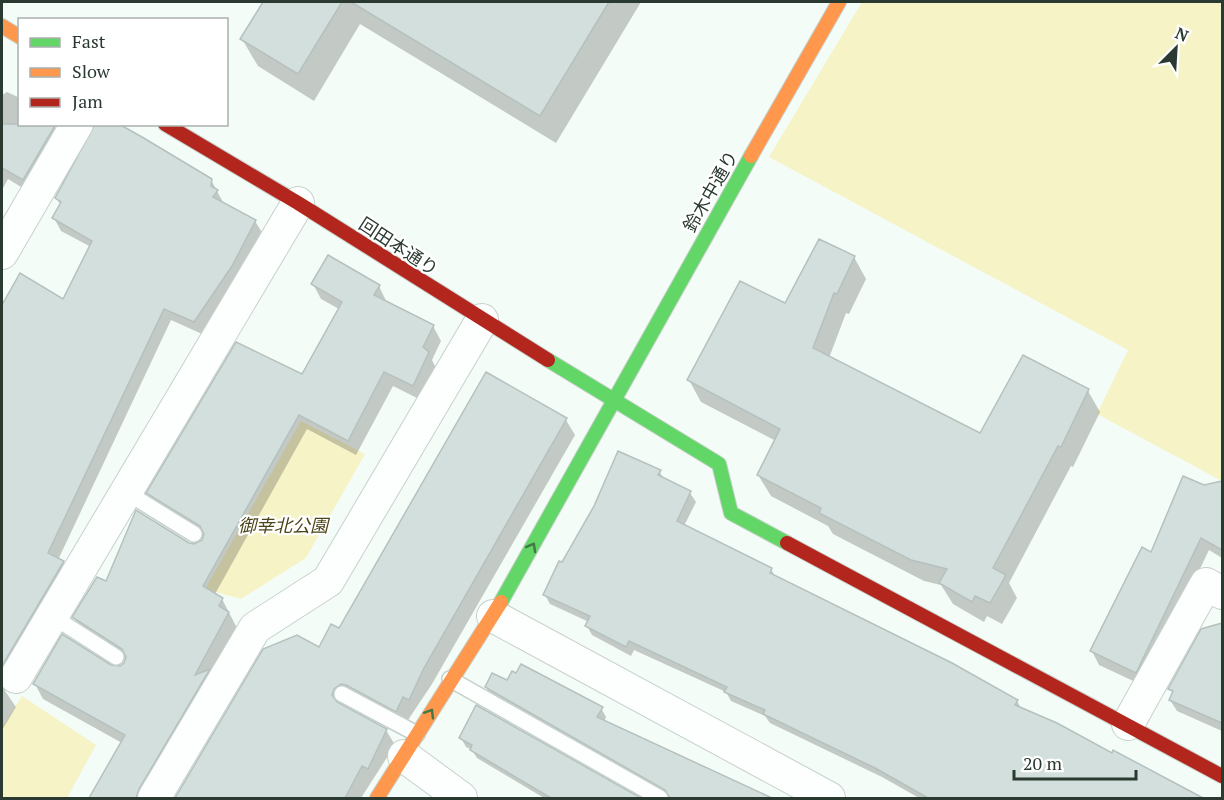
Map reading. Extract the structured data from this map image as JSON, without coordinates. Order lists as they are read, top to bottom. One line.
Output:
{"streets":{"street":["鈴木中通り","回田本通り"]},"crossings":[["鈴木中通り","回田本通り"]],"one_way":["鈴木中通り"],"parks":["御幸北公園"],"legend":["Fast","Slow","Jam"],"scale_bar":"20 m","north":"top right"}
